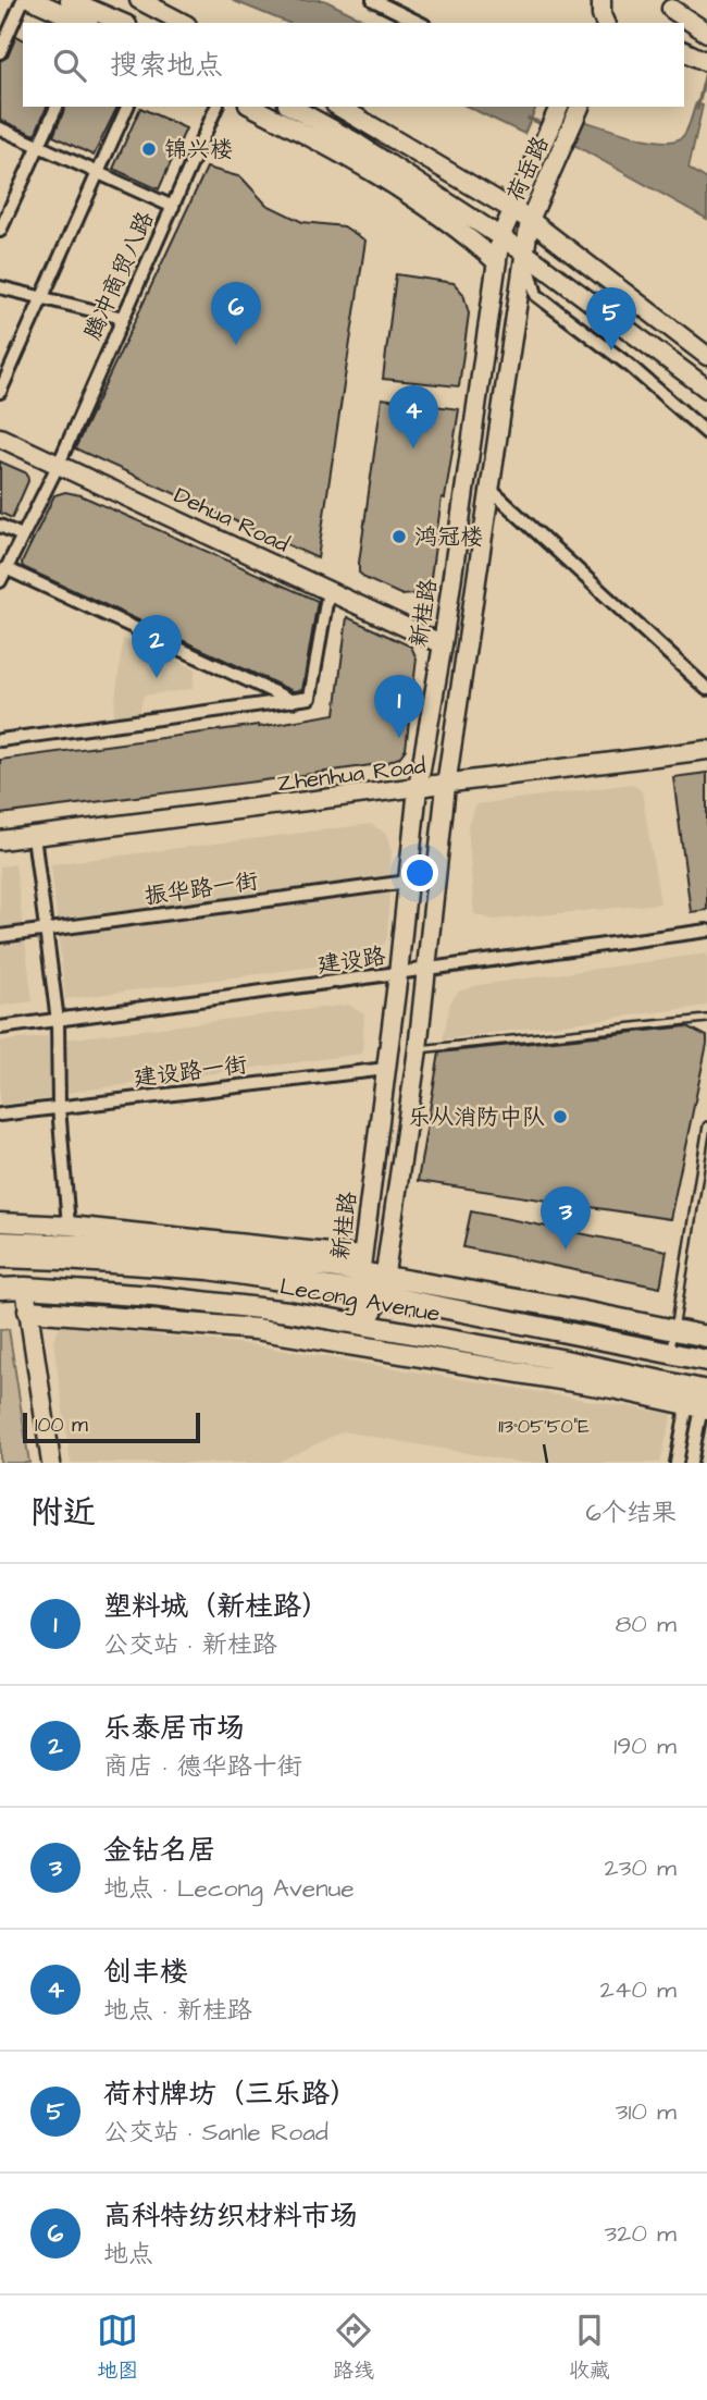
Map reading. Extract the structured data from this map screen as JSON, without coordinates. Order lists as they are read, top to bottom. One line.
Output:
{"streets":{"main road":["Lecong Avenue"],"street":["荷岳路","腾冲商贸八路","Dehua Road","新桂路","Zhenhua Road","振华路一街","建设路","建设路一街"]},"crossings":[["荷岳路","新桂路"],["腾冲商贸八路","Dehua Road"],["Dehua Road","新桂路"],["新桂路","Zhenhua Road"],["新桂路","振华路一街"],["新桂路","建设路"],["新桂路","建设路一街"],["新桂路","Lecong Avenue"]],"places":["锦兴楼","鸿冠楼","乐从消防中队"],"scale_bar":"100 m","page":{"search":"搜索地点","pins":["6","5","4","2","1","3"],"scale":"100 m","heading":["附近","6个结果"],"list":[{"mark":"1","name":"塑料城（新桂路）","note":"公交站 · 新桂路","value":"80 m"},{"mark":"2","name":"乐泰居市场","note":"商店 · 德华路十街","value":"190 m"},{"mark":"3","name":"金钻名居","note":"地点 · Lecong Avenue","value":"230 m"},{"mark":"4","name":"创丰楼","note":"地点 · 新桂路","value":"240 m"},{"mark":"5","name":"荷村牌坊（三乐路）","note":"公交站 · Sanle Road","value":"310 m"},{"mark":"6","name":"高科特纺织材料市场","note":"地点","value":"320 m"}],"nav":["地图","路线","收藏"]},"coordinates":["113°05'50\"E"]}
